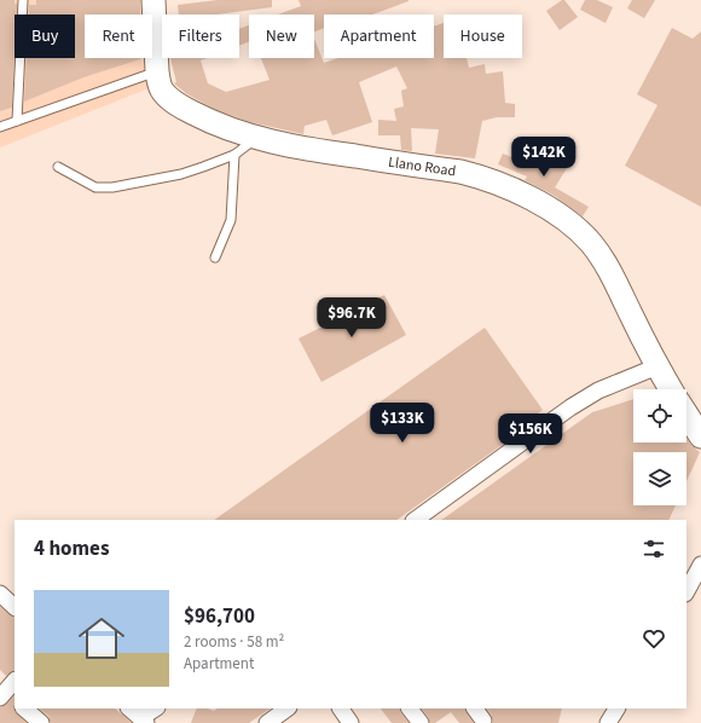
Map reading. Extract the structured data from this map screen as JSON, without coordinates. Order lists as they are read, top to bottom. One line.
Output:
{"streets":{"main road":["Llano Road"]},"page":{"chip":["Buy","Rent","Filters","New","Apartment","House"],"price":["$142K","$96.7K","$133K","$156K"],"heading":"4 homes","list":[{"name":"$96,700","note":"2 rooms · 58 m² · Apartment"}]}}
